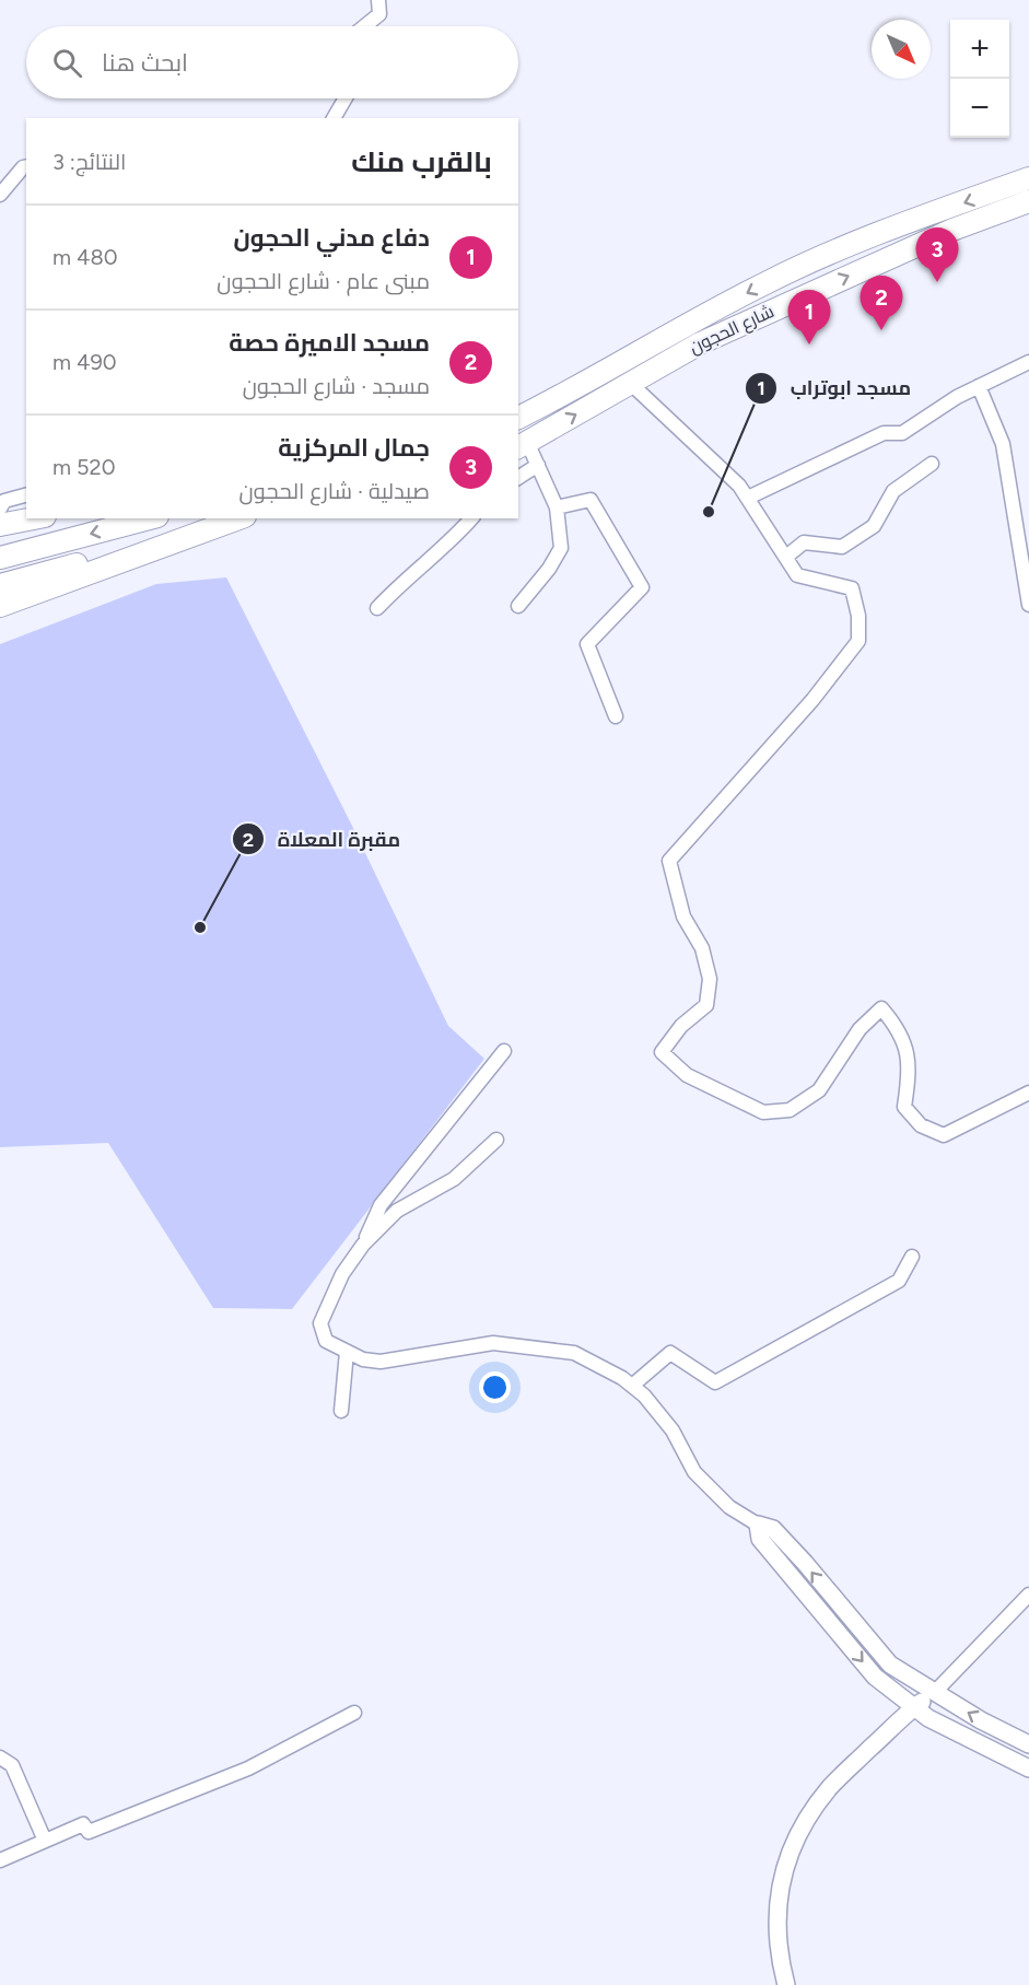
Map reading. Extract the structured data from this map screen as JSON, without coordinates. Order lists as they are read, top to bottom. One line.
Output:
{"streets":{"main road":["شارع الحجون"]},"places":["مسجد ابوتراب","مقبرة المعلاة"],"north":"bottom right","page":{"map_buttons":["+","−"],"search":"ابحث هنا","heading":["بالقرب منك","النتائج: 3"],"list":[{"mark":"1","name":"دفاع مدني الحجون","note":"مبنى عام · شارع الحجون","value":"480 m"},{"mark":"2","name":"مسجد الاميرة حصة","note":"مسجد · شارع الحجون","value":"490 m"},{"mark":"3","name":"جمال المركزية","note":"صيدلية · شارع الحجون","value":"520 m"}],"pins":["3","2","1"]}}
